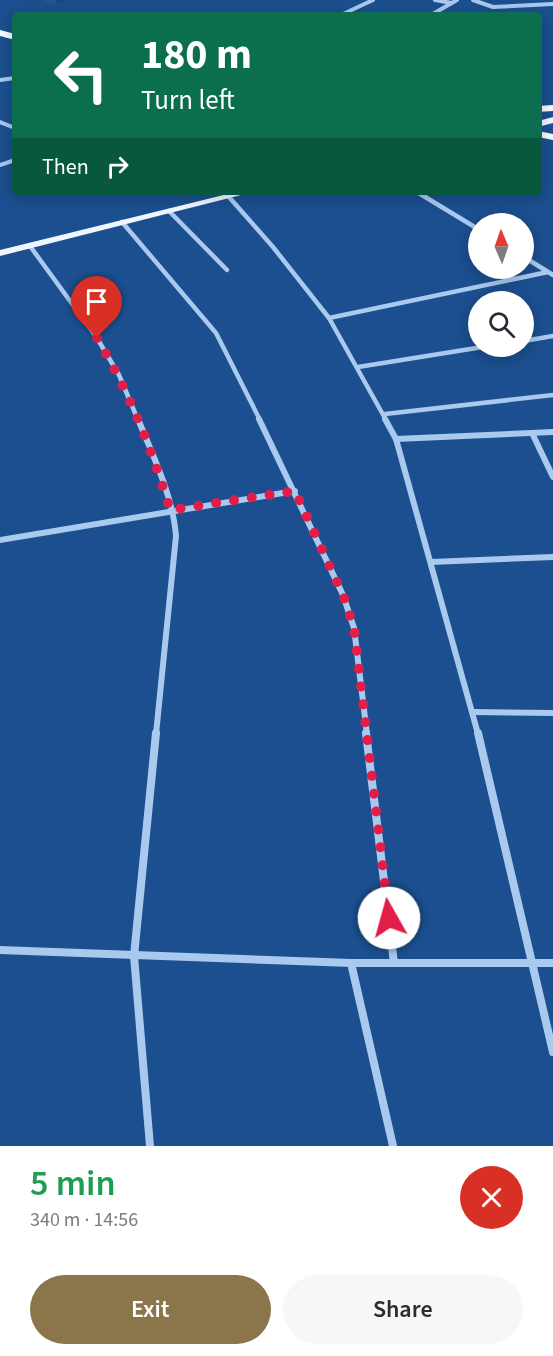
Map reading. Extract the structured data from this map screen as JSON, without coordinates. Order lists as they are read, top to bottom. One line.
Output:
{"north":"top","page":{"turn":["180 m","Turn left"],"then":"Then","heading":["5 min","340 m · 14:56"],"buttons":["Exit","Share"]}}
